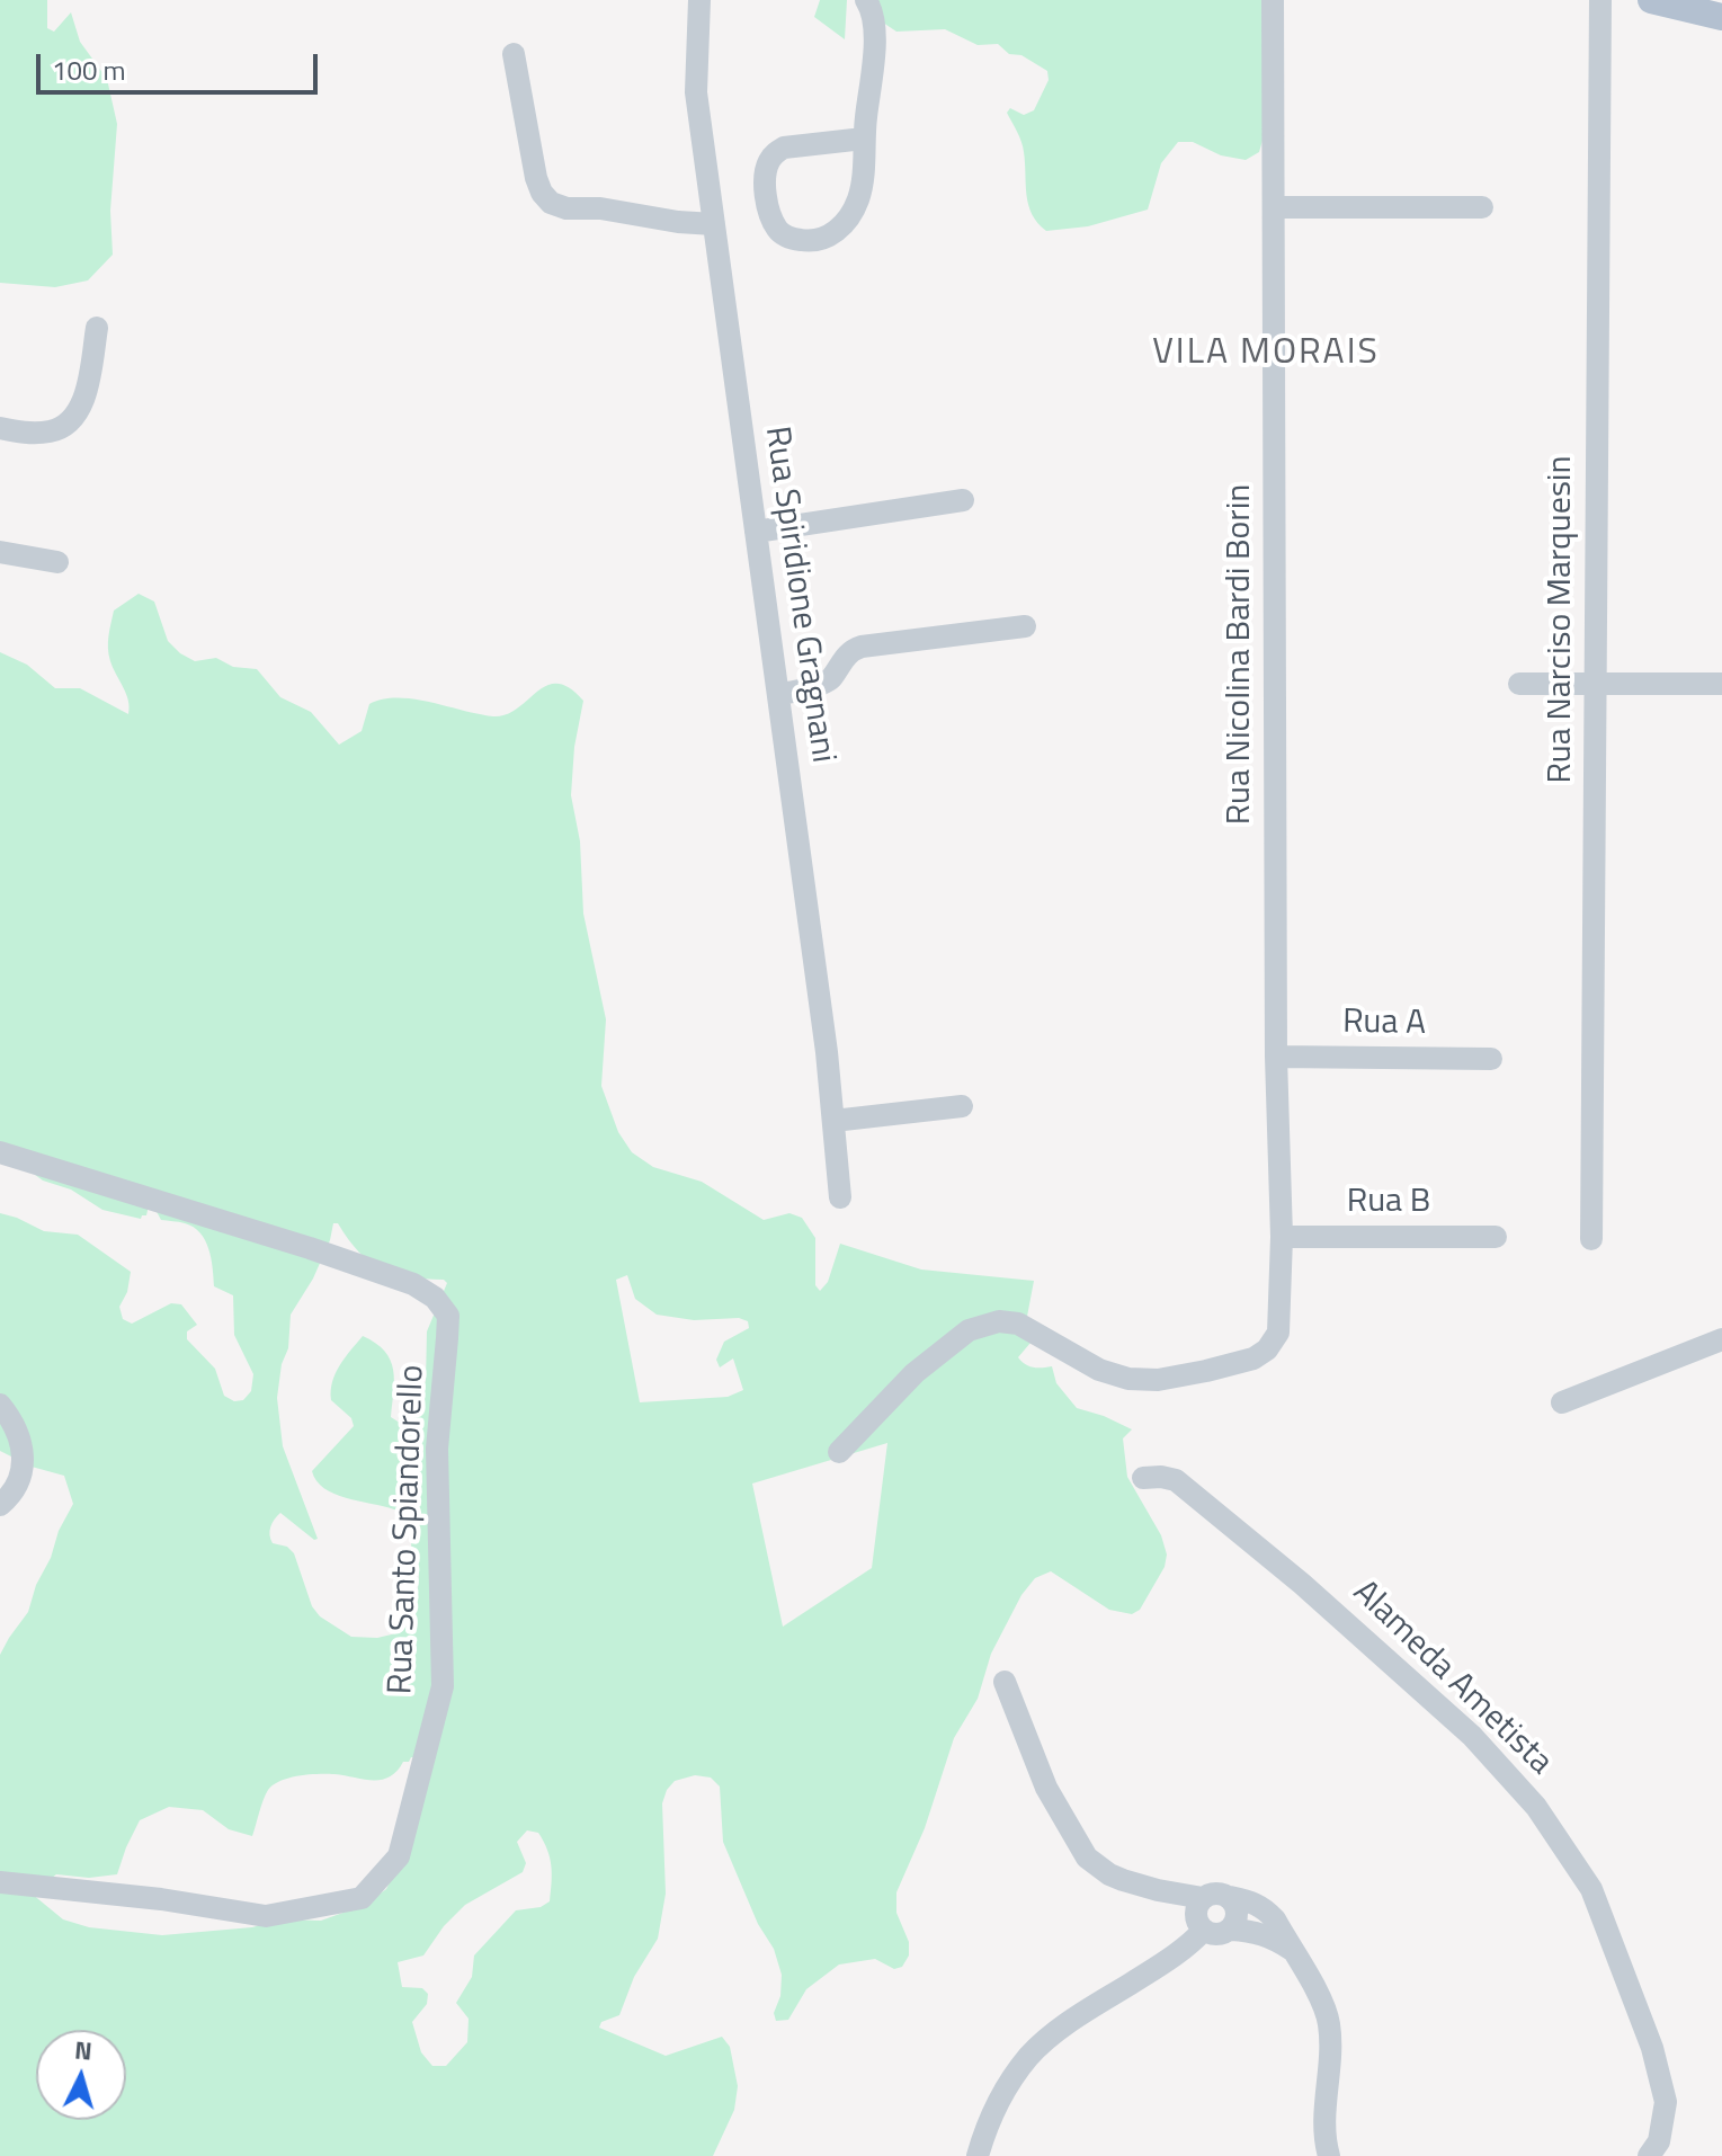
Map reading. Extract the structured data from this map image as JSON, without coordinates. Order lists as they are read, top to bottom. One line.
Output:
{"streets":{"street":["Rua Spiridione Gragnani","Rua Narciso Marquesin","Rua Nicolina Bardi Borin","Rua A","Rua B","Rua Santo Spiandorello","Alameda Ametista"]},"crossings":[["Rua Nicolina Bardi Borin","Rua A"],["Rua Nicolina Bardi Borin","Rua B"]],"districts":["VILA MORAIS"],"scale_bar":"100 m","north":"top"}
